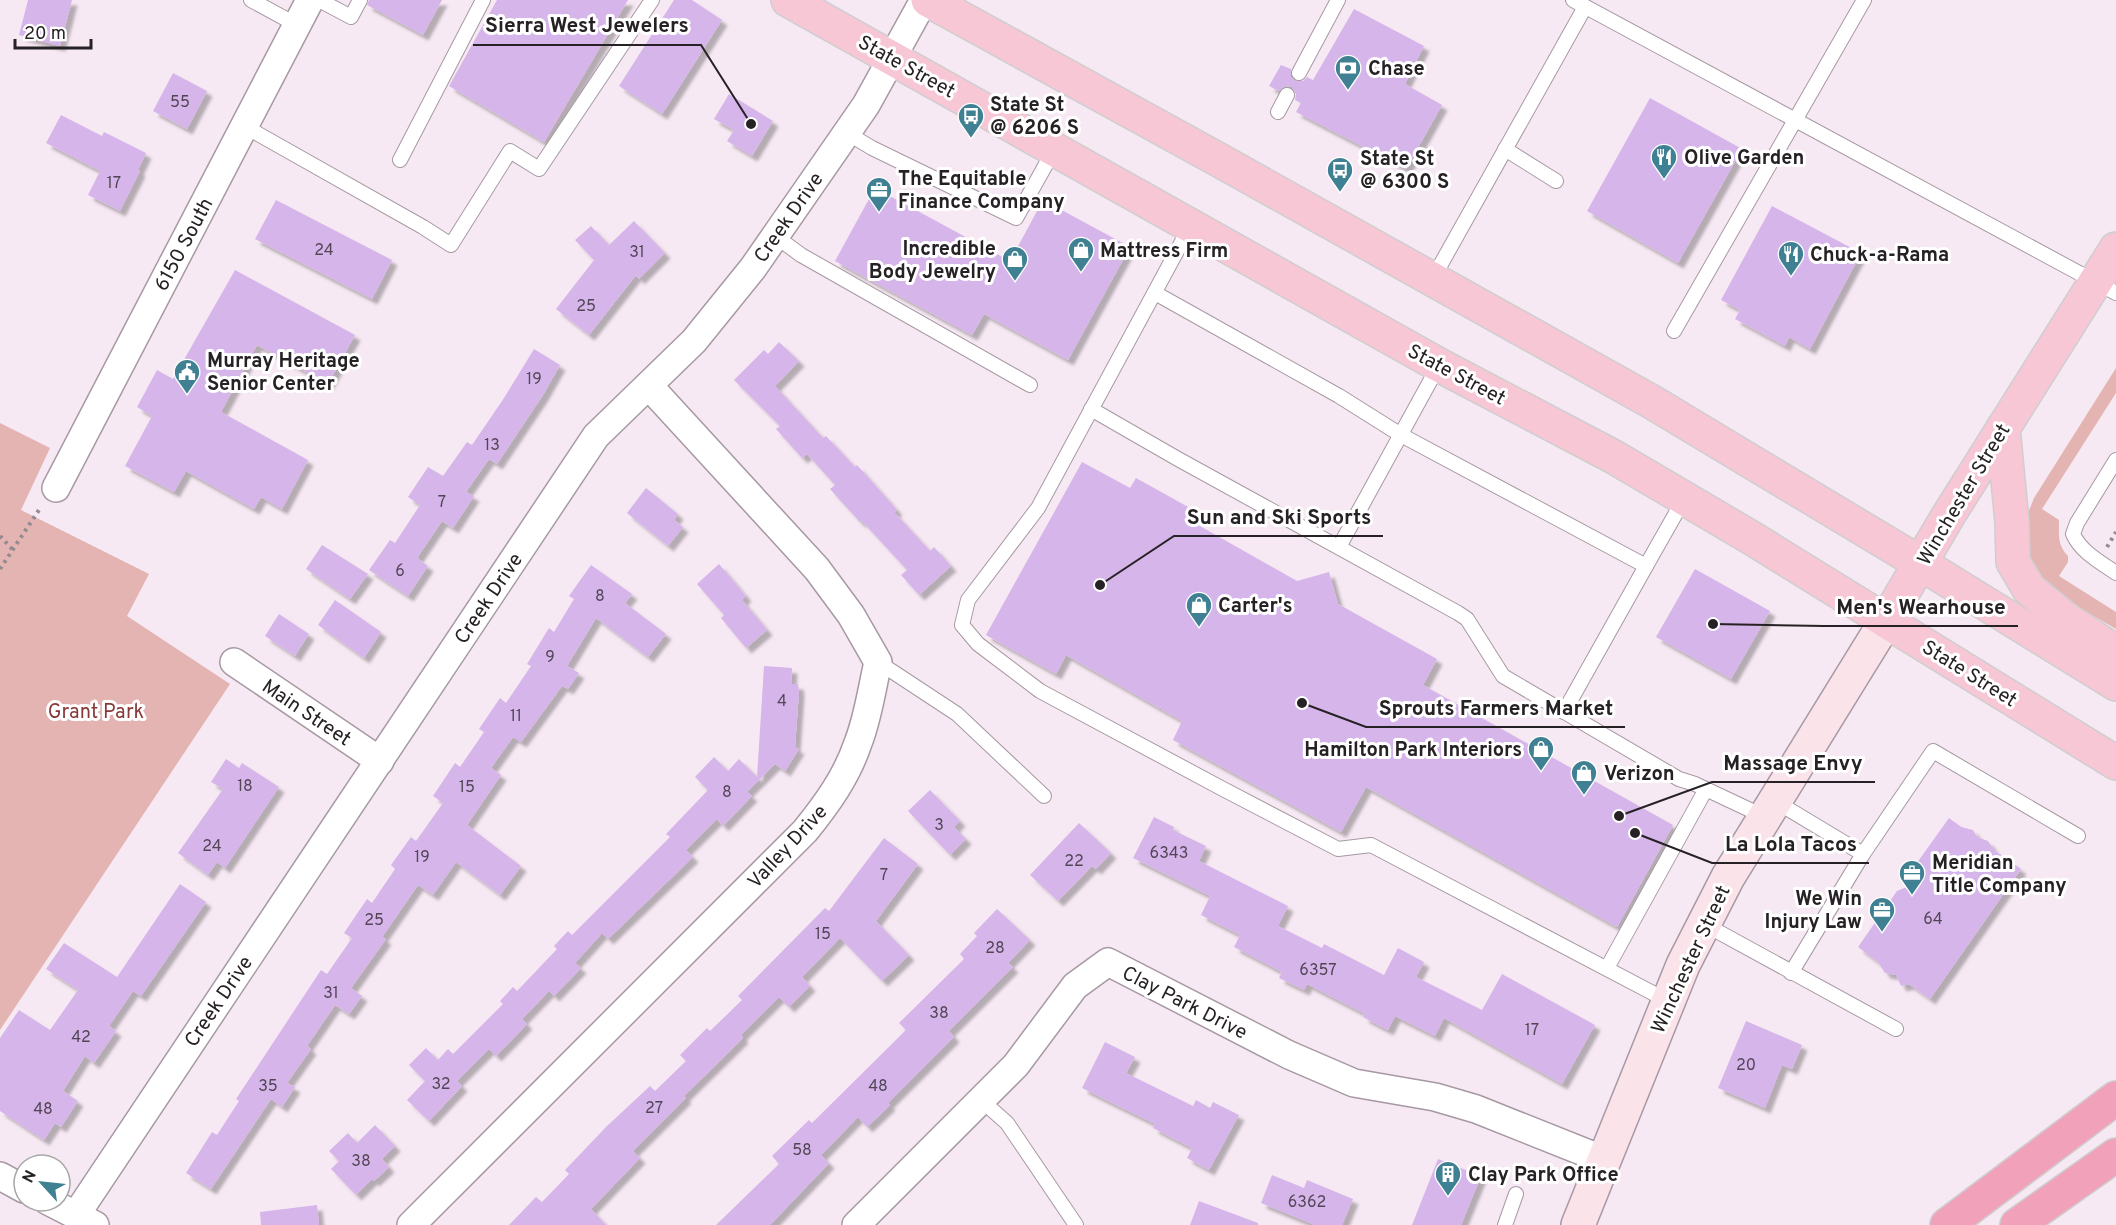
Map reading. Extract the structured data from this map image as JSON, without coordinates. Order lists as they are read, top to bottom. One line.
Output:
{"streets":{"main road":["State Street","Winchester Street"],"street":["Creek Drive","6150 South","Main Street","Valley Drive","Clay Park Drive"]},"crossings":[["State Street","Creek Drive"],["State Street","Winchester Street"],["Creek Drive","Main Street"],["Winchester Street","Clay Park Drive"]],"parks":["Grant Park"],"places":{"bank":["Chase"],"other":["Sierra West Jewelers","Sun and Ski Sports","Men's Wearhouse","Sprouts Farmers Market","Massage Envy","La Lola Tacos"],"bus stop":["State St @ 6206 S","State St @ 6300 S"],"restaurant":["Olive Garden","Chuck-a-Rama"],"office":["The Equitable Finance Company","Meridian Title Company","We Win Injury Law"],"shop":["Mattress Firm","Incredible Body Jewelry","Carter's","Hamilton Park Interiors","Verizon"],"public building":["Murray Heritage Senior Center"],"building":["Clay Park Office"]},"house_numbers":["55","17","24","31","25","19","13","7","6","8","9","4","11","18","15","8","3","24","6343","19","22","7","64","25","15","28","6357","31","38","17","42","20","32","35","48","27","48","58","38","6362"],"scale_bar":"20 m","north":"top left"}
